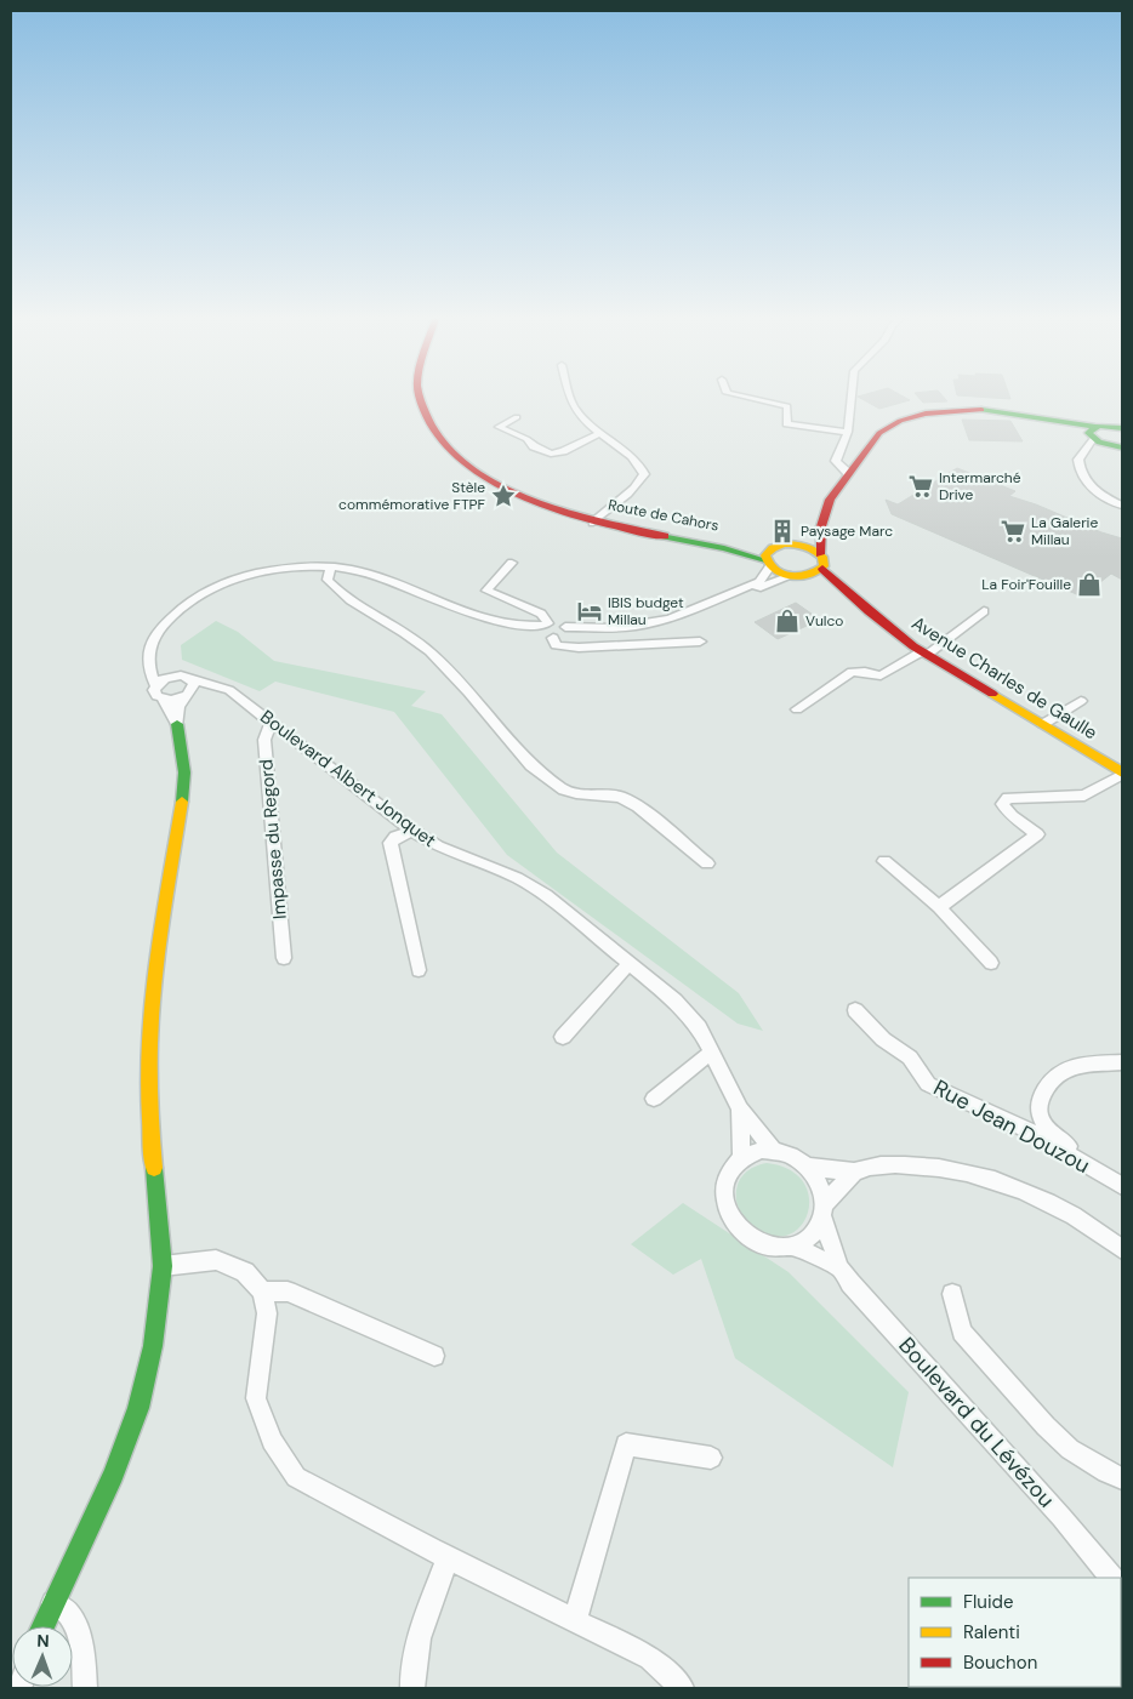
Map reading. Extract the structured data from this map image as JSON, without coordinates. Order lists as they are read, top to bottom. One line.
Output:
{"streets":{"main road":["Route de Cahors","Avenue Charles de Gaulle"],"street":["Boulevard Albert Jonquet","Impasse du Regord","Rue Jean Douzou","Boulevard du Lévézou"]},"crossings":[["Boulevard Albert Jonquet","Impasse du Regord"],["Boulevard Albert Jonquet","Boulevard du Lévézou"]],"places":{"supermarket":["Intermarché Drive","La Galerie Millau"],"place":["Stèle commémorative FTPF"],"building":["Paysage Marc"],"shop":["La Foir'Fouille","Vulco"],"hotel":["IBIS budget Millau"]},"legend":["Fluide","Ralenti","Bouchon"],"north":"top"}
